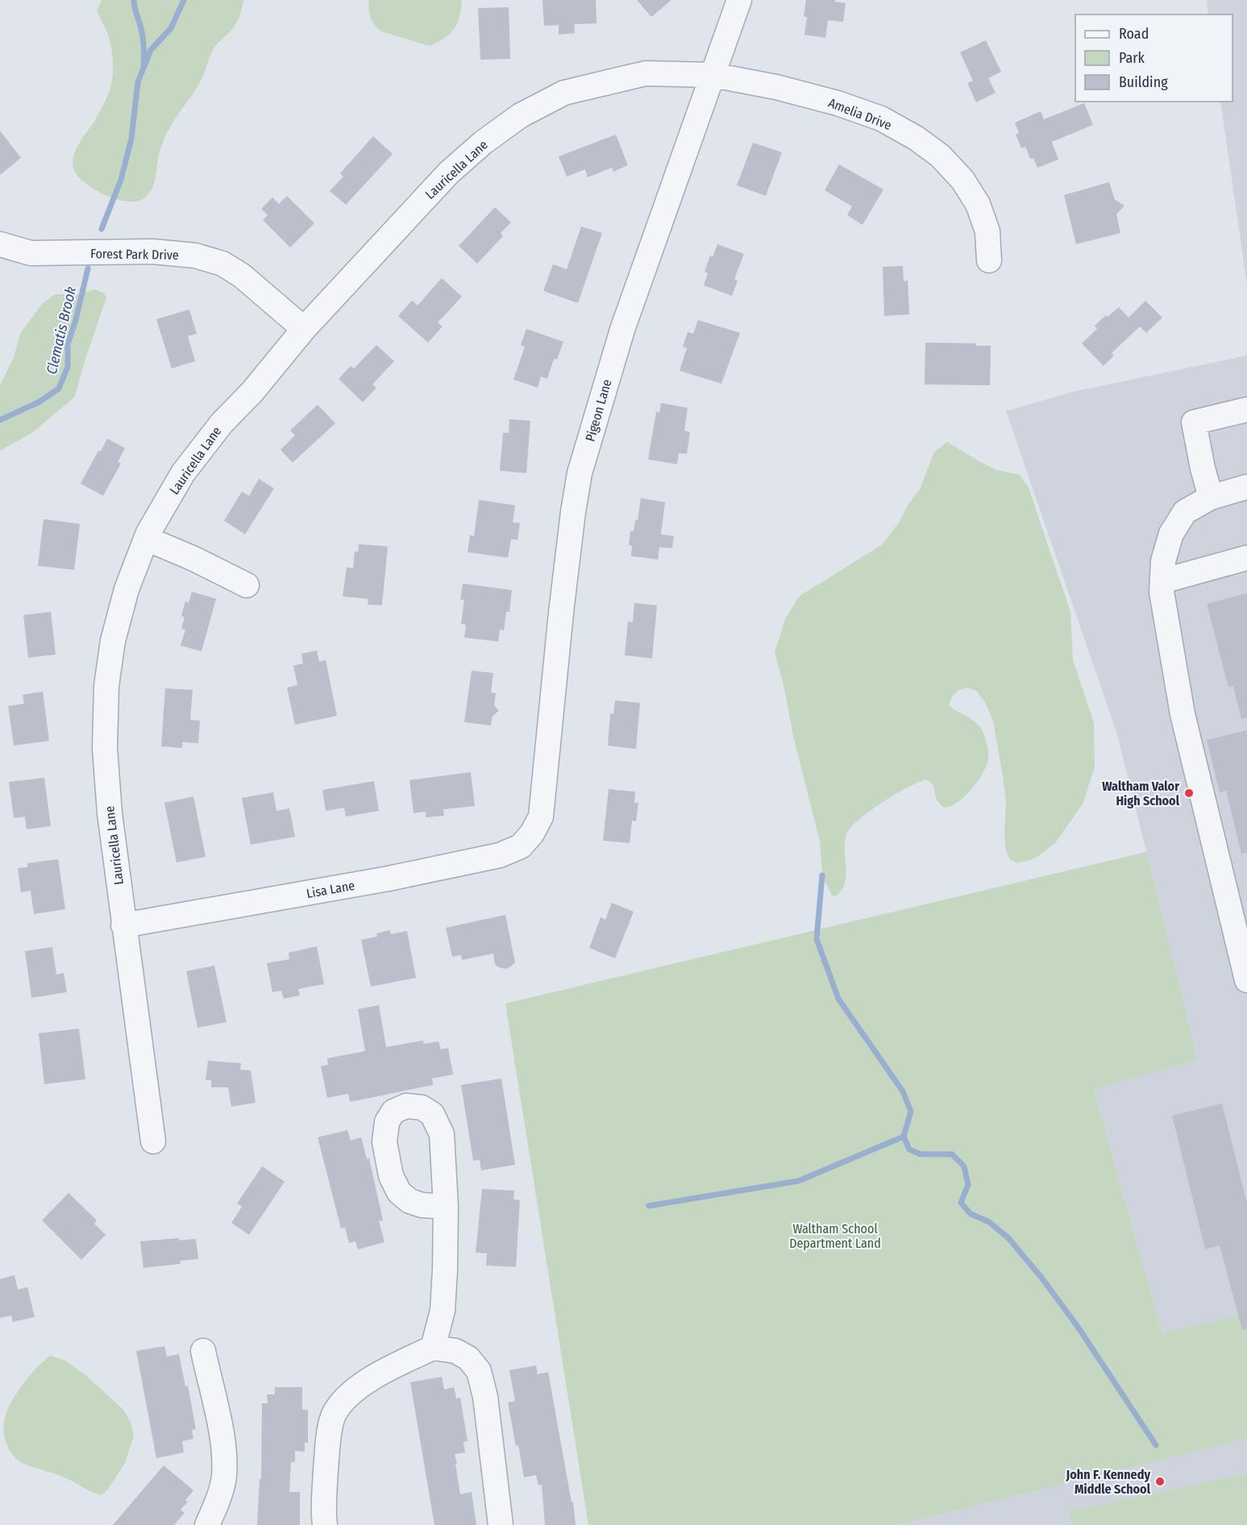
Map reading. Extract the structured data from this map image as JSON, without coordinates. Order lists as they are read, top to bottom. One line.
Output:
{"streets":{"street":["Amelia Drive","Lauricella Lane","Forest Park Drive","Pigeon Lane","Lisa Lane"]},"crossings":[["Amelia Drive","Lauricella Lane"],["Amelia Drive","Pigeon Lane"],["Lauricella Lane","Forest Park Drive"],["Lauricella Lane","Pigeon Lane"],["Lauricella Lane","Lisa Lane"],["Pigeon Lane","Lisa Lane"]],"water":["Clematis Brook"],"parks":["Waltham School Department Land"],"places":["Waltham Valor High School","John F. Kennedy Middle School"],"legend":["Road","Park","Building"]}
